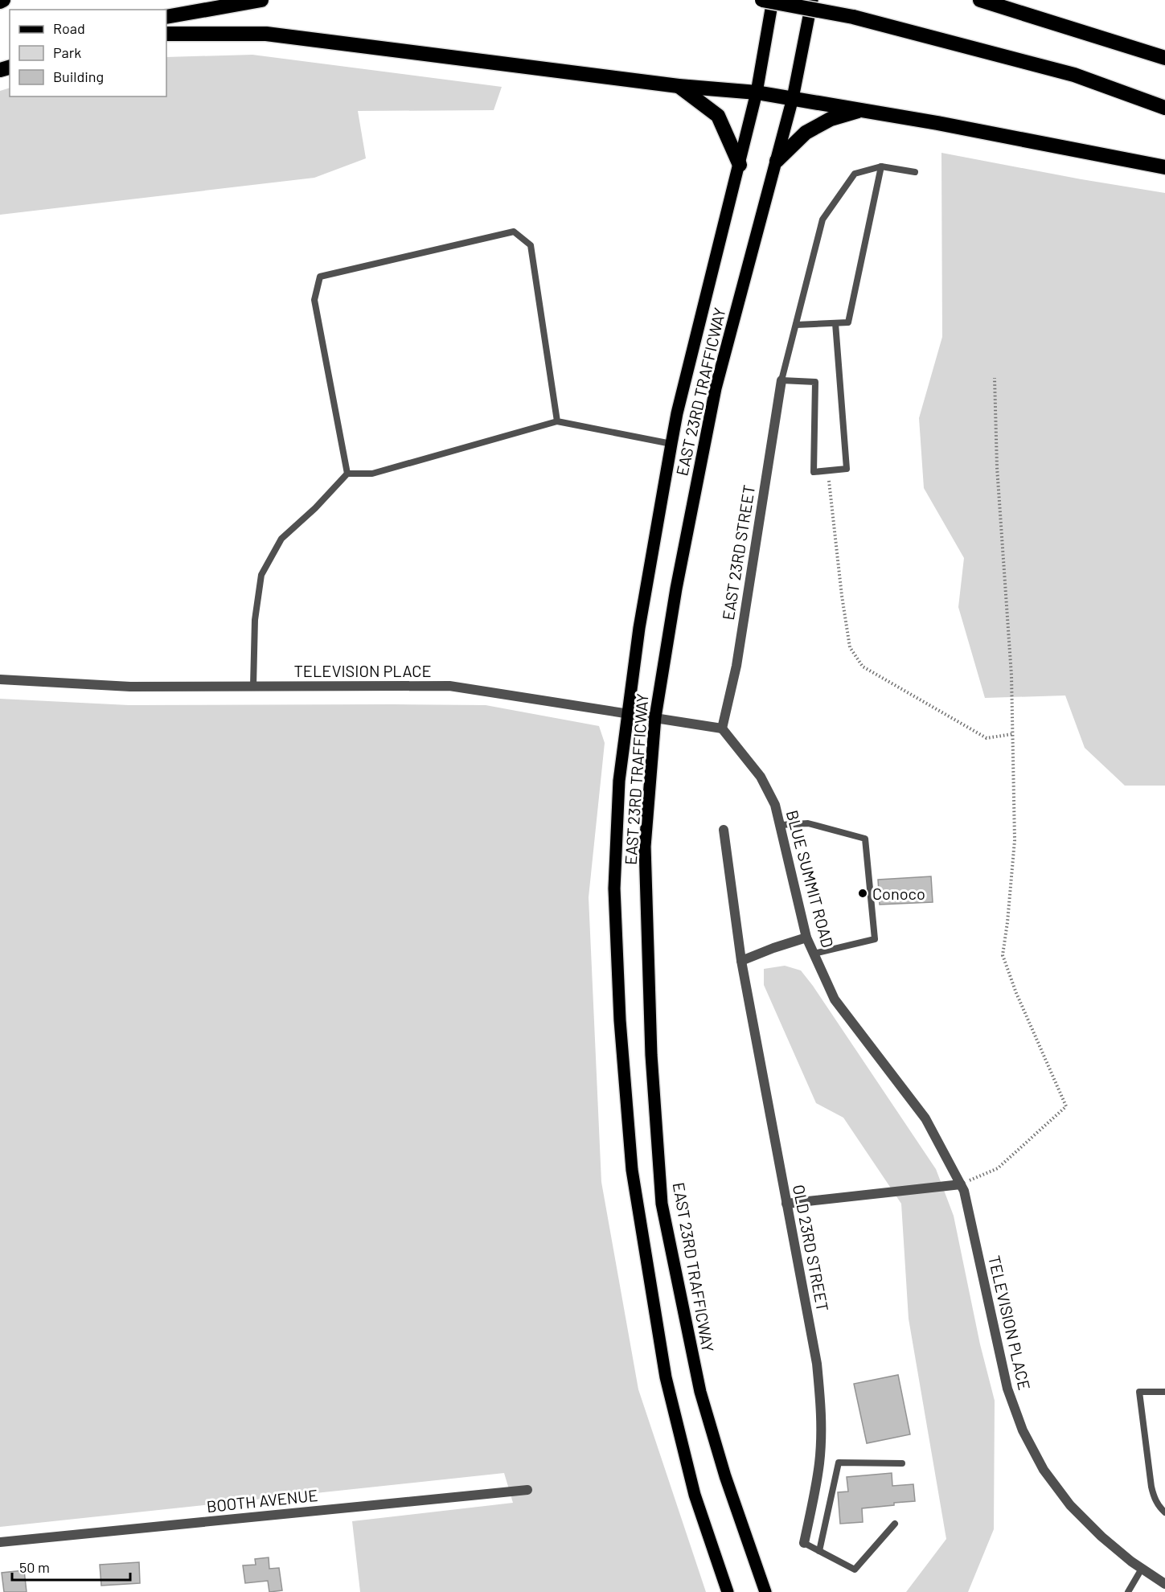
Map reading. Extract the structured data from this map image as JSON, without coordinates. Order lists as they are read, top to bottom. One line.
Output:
{"streets":{"main road":["EAST 23RD TRAFFICWAY"],"street":["EAST 23RD STREET","TELEVISION PLACE","BLUE SUMMIT ROAD","OLD 23RD STREET","BOOTH AVENUE"]},"crossings":[["EAST 23RD TRAFFICWAY","TELEVISION PLACE"],["EAST 23RD STREET","TELEVISION PLACE"],["EAST 23RD STREET","BLUE SUMMIT ROAD"],["TELEVISION PLACE","BLUE SUMMIT ROAD"]],"places":["Conoco"],"legend":["Road","Park","Building"],"scale_bar":"50 m"}
